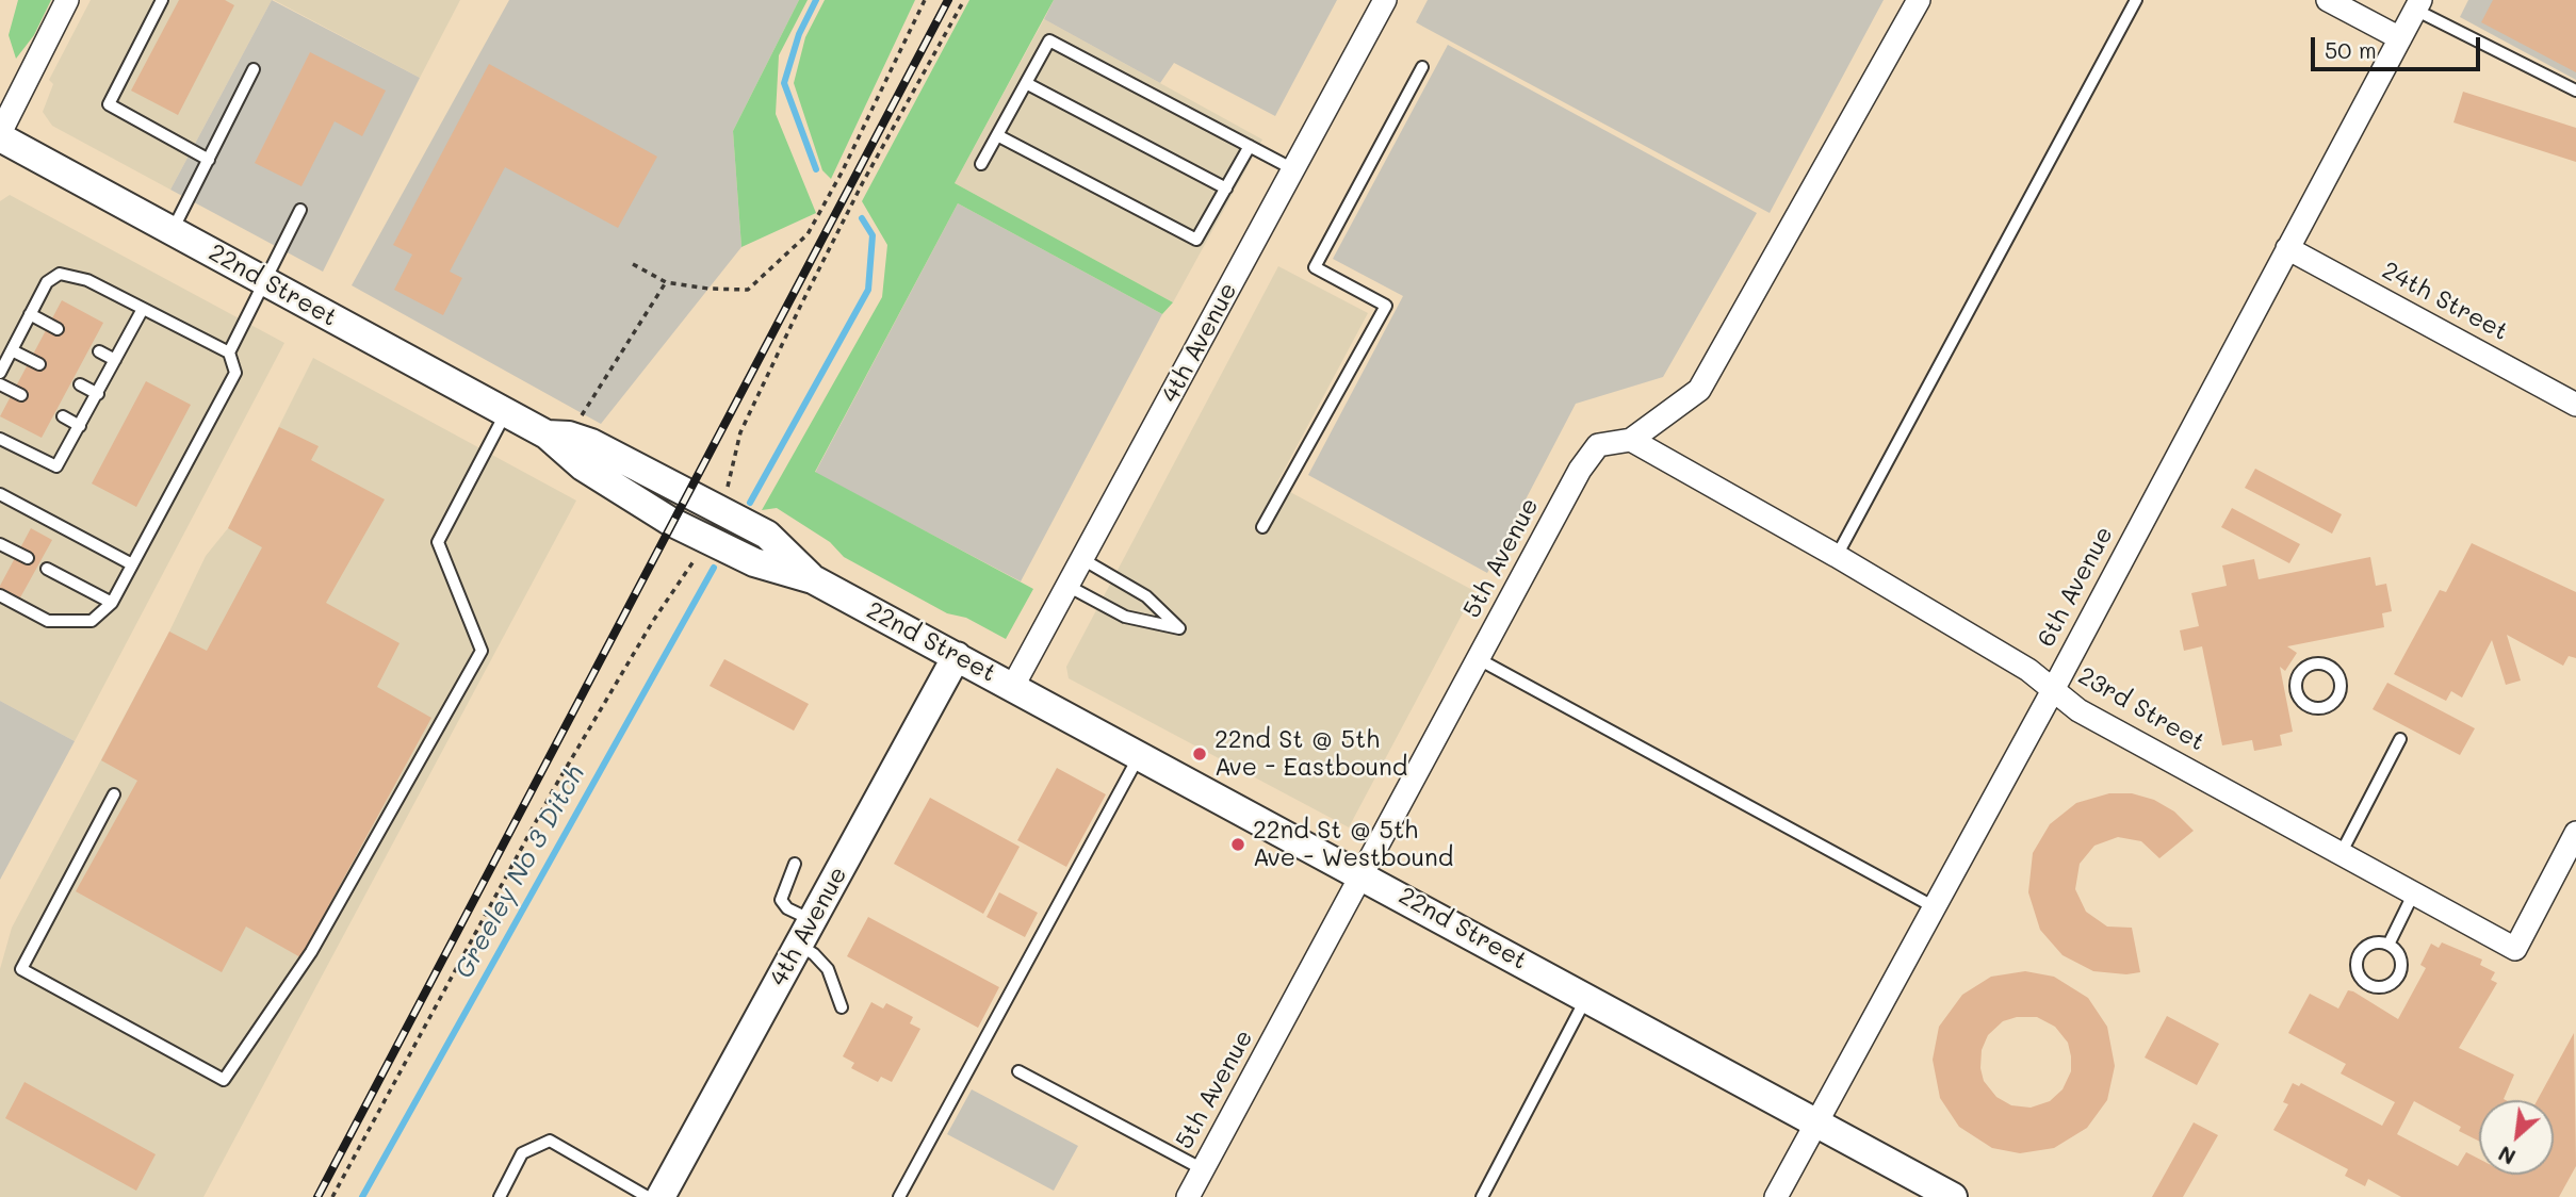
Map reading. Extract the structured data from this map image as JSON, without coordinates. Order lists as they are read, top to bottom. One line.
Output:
{"streets":{"street":["22nd Street","24th Street","4th Avenue","5th Avenue","6th Avenue","23rd Street"]},"crossings":[["22nd Street","4th Avenue"],["22nd Street","5th Avenue"],["22nd Street","6th Avenue"],["24th Street","6th Avenue"],["5th Avenue","23rd Street"],["6th Avenue","23rd Street"]],"water":["Greeley No 3 Ditch"],"places":["22nd St @ 5th Ave - Eastbound","22nd St @ 5th Ave - Westbound"],"scale_bar":"50 m","north":"bottom left"}
